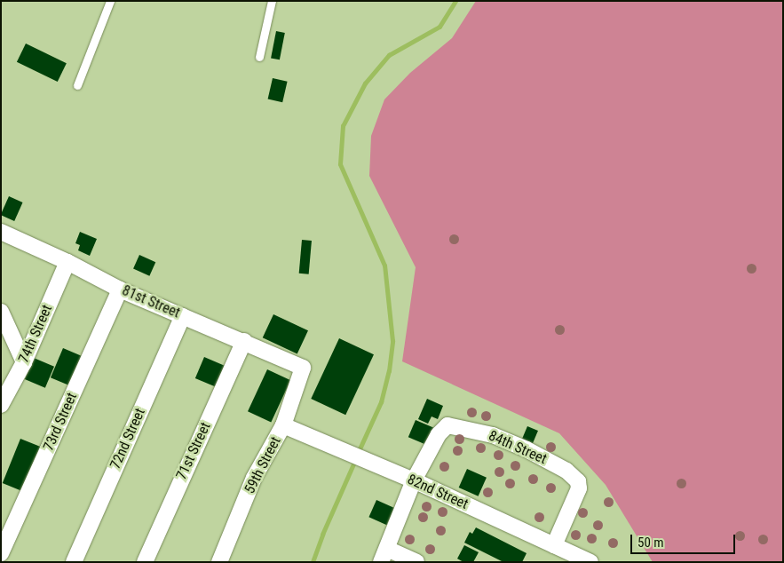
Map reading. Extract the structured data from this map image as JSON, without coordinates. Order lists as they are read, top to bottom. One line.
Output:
{"streets":{"street":["81st Street","74th Street","73rd Street","72nd Street","84th Street","71st Street","59th Street","82nd Street"]},"crossings":[["81st Street","74th Street"],["81st Street","73rd Street"],["81st Street","72nd Street"],["81st Street","71st Street"],["81st Street","59th Street"],["84th Street","82nd Street"],["59th Street","82nd Street"]],"scale_bar":"50 m"}
